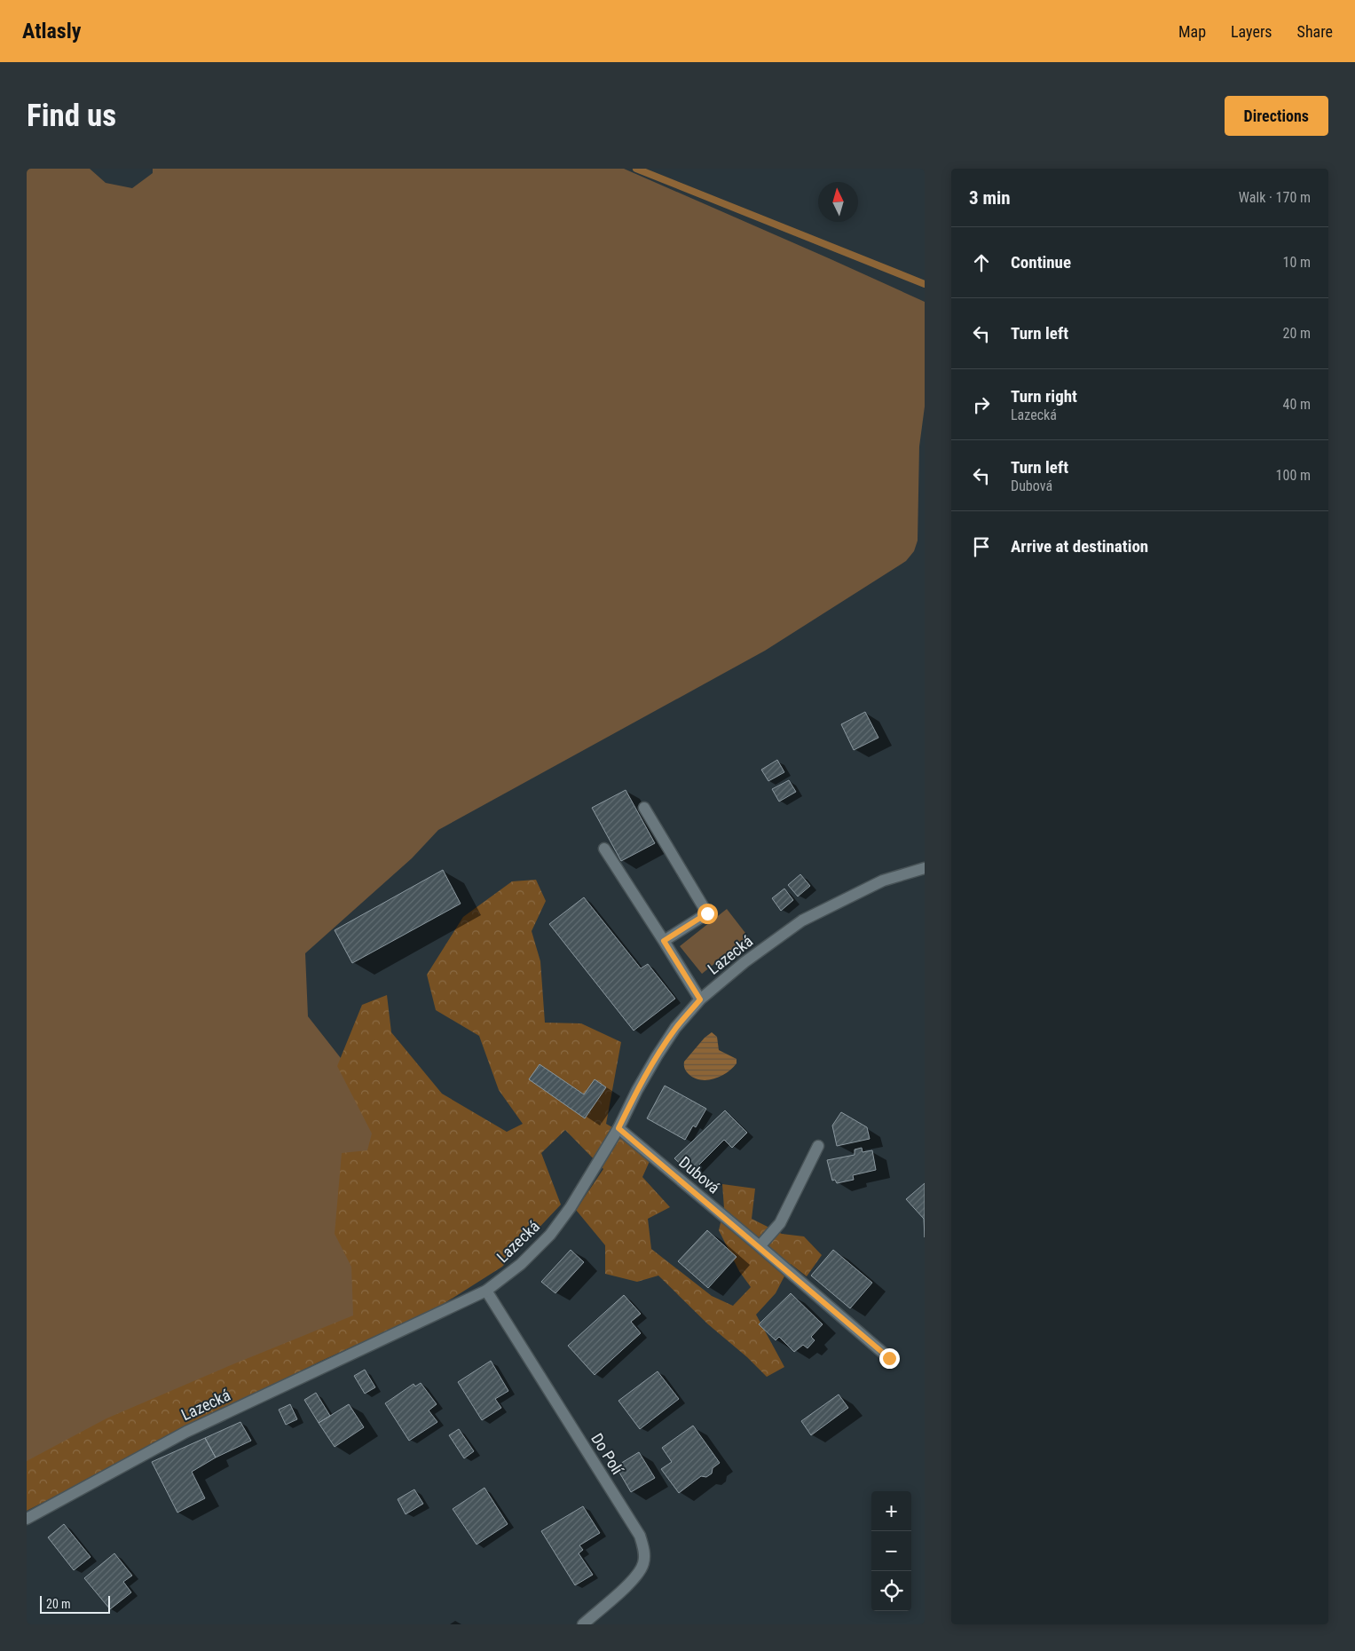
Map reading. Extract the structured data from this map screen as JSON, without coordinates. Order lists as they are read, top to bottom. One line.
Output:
{"streets":{"street":["Lazecká","Dubová","Do Polí"]},"crossings":[["Lazecká","Dubová"],["Lazecká","Do Polí"]],"scale_bar":"20 m","north":"top","page":{"header":"Atlasly","nav":["Map","Layers","Share"],"buttons":"Directions","title":"Find us","heading":["3 min","Walk · 170 m"],"list":[["Continue","10 m"],["Turn left","20 m"],["Turn right","Lazecká","40 m"],["Turn left","Dubová","100 m"],"Arrive at destination"],"map_buttons":["+","−"],"scale":"20 m"}}
